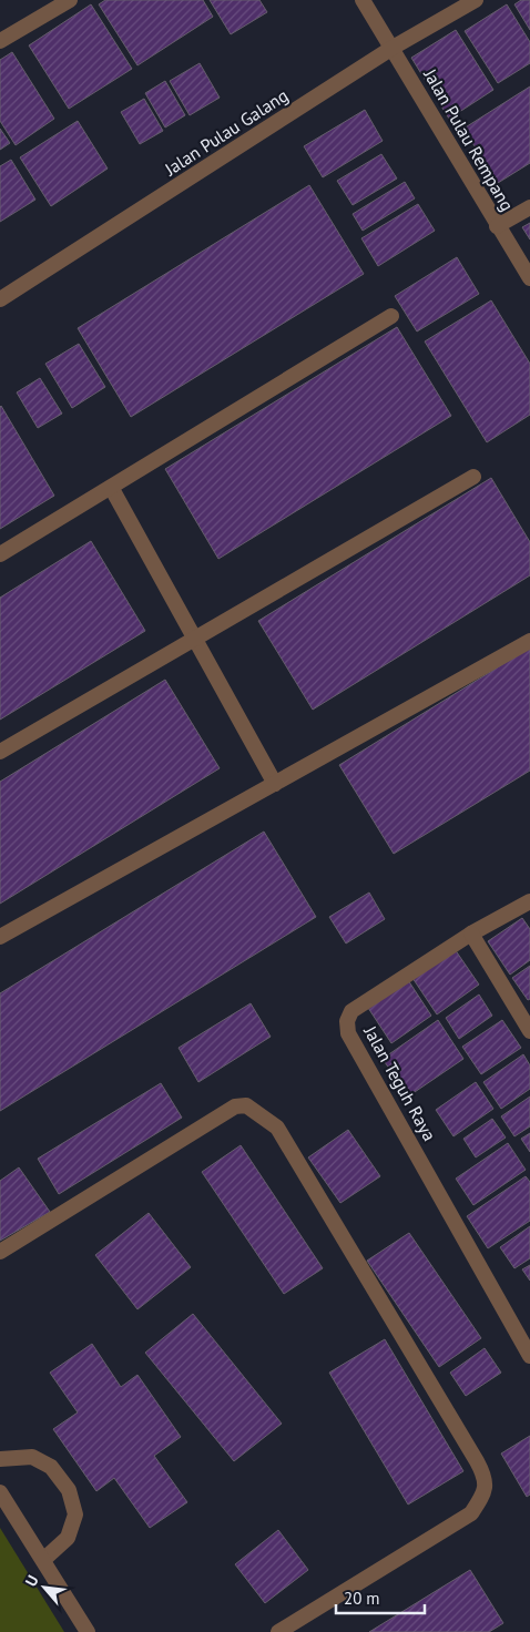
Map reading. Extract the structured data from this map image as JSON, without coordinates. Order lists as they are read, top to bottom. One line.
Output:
{"streets":{"street":["Jalan Pulau Galang","Jalan Pulau Rempang","Jalan Teguh Raya"]},"crossings":[["Jalan Pulau Galang","Jalan Pulau Rempang"]],"scale_bar":"20 m","north":"top left"}
